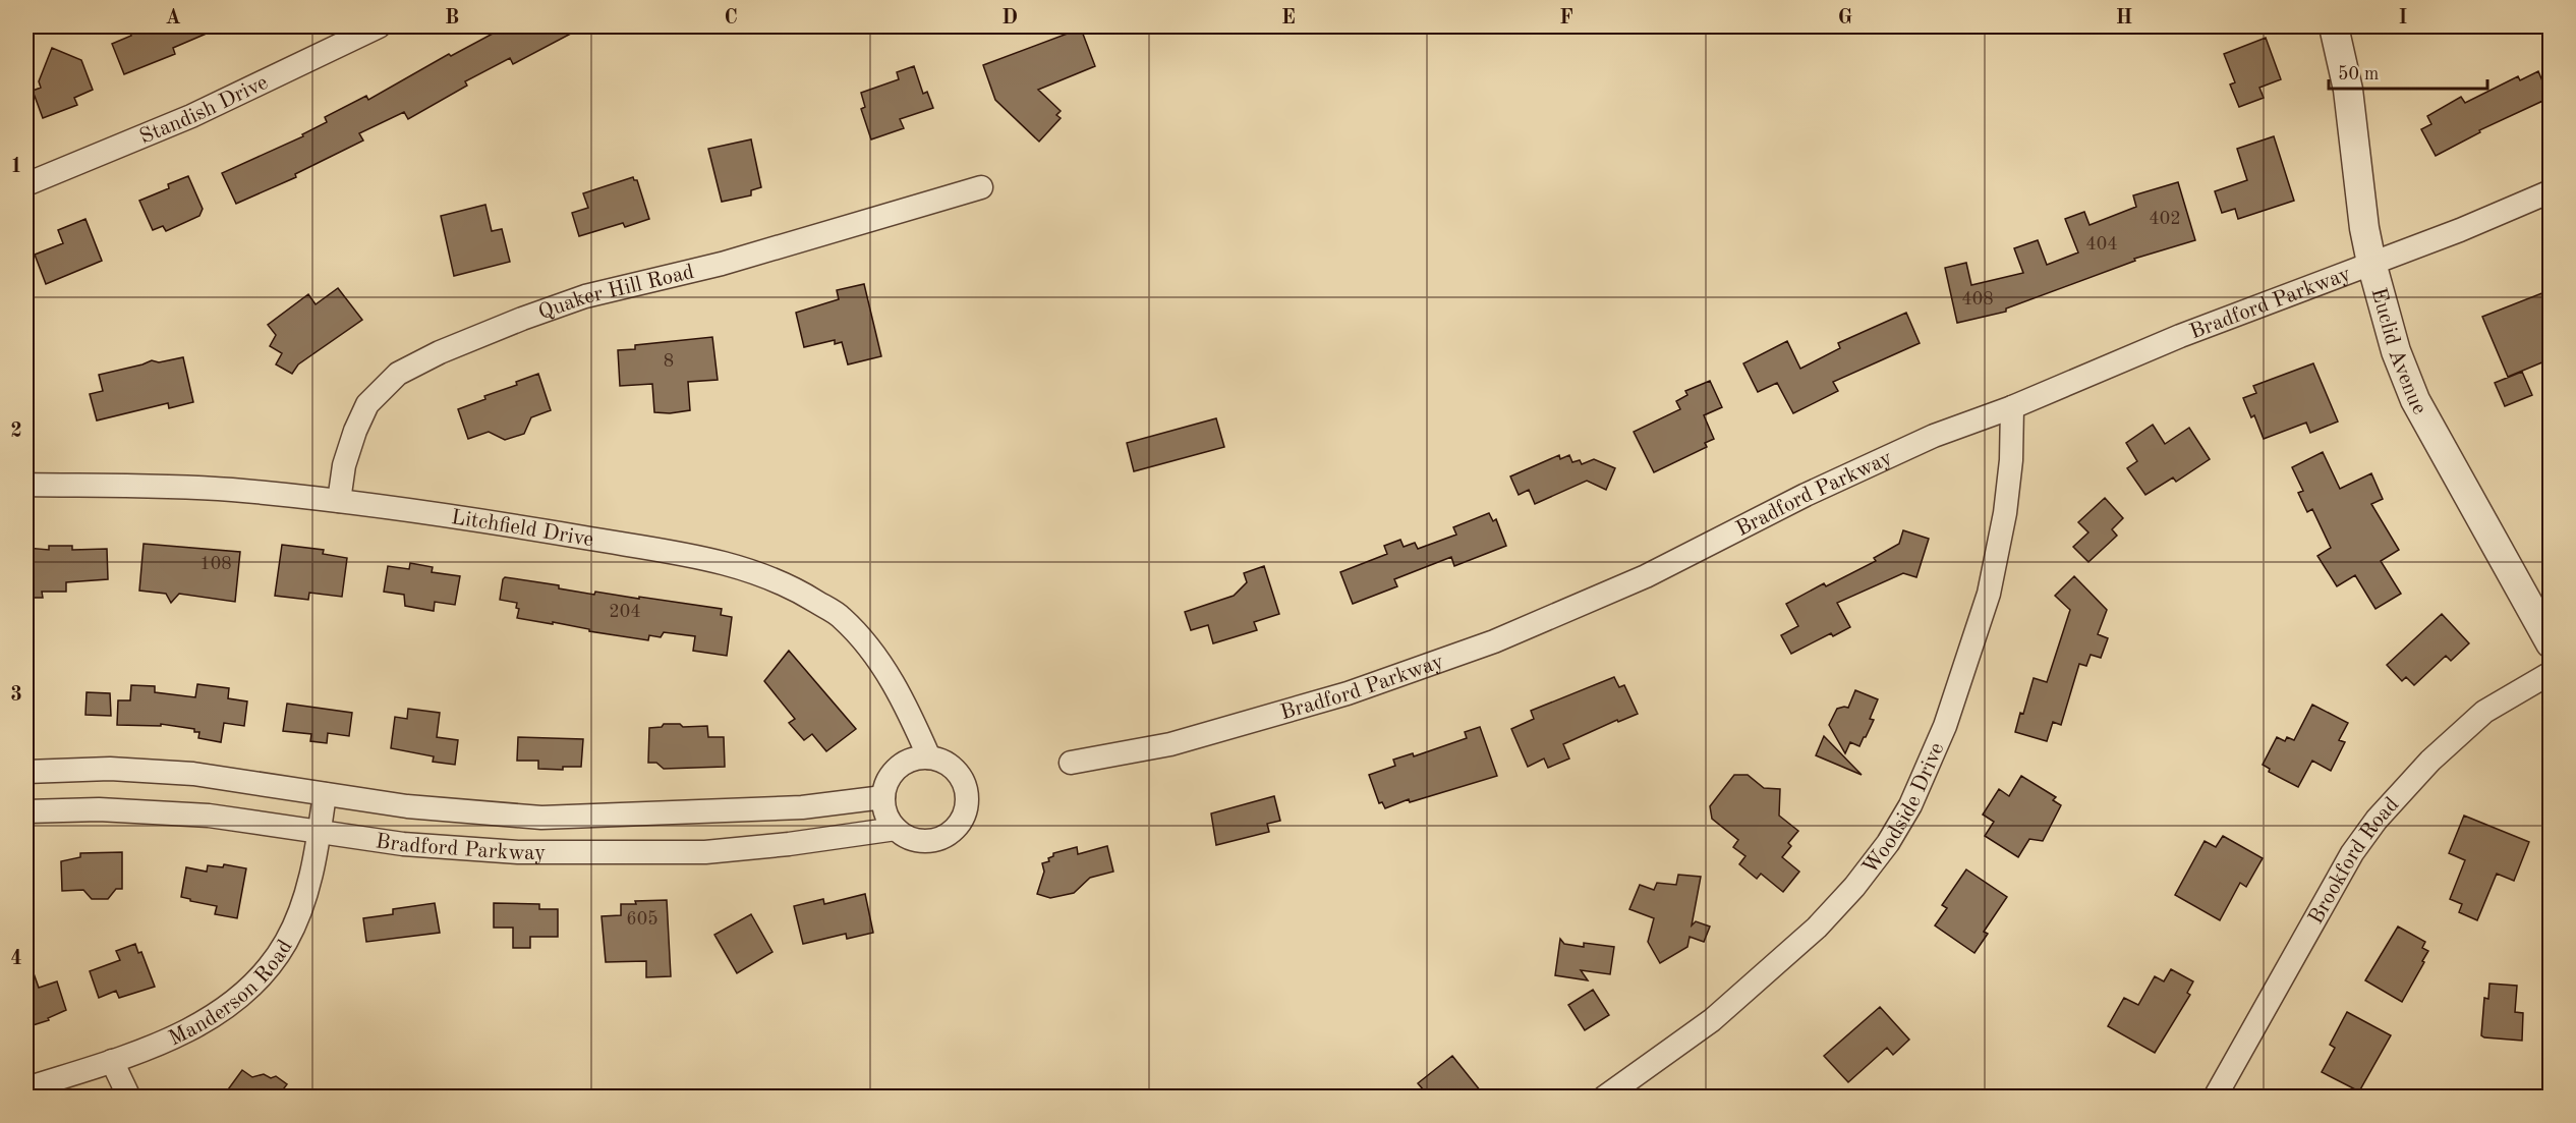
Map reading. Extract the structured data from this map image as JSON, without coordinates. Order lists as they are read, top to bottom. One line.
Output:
{"streets":{"street":["Standish Drive","Quaker Hill Road","Bradford Parkway","Euclid Avenue","Litchfield Drive","Woodside Drive","Brookford Road","Manderson Road"]},"crossings":[["Quaker Hill Road","Litchfield Drive"],["Bradford Parkway","Euclid Avenue"],["Bradford Parkway","Litchfield Drive"],["Bradford Parkway","Woodside Drive"],["Bradford Parkway","Manderson Road"]],"house_numbers":["402","404","408","8","108","204","605"],"scale_bar":"50 m","grid":{"columns":["A","B","C","D","E","F","G","H","I"],"rows":["1","2","3","4"]}}
